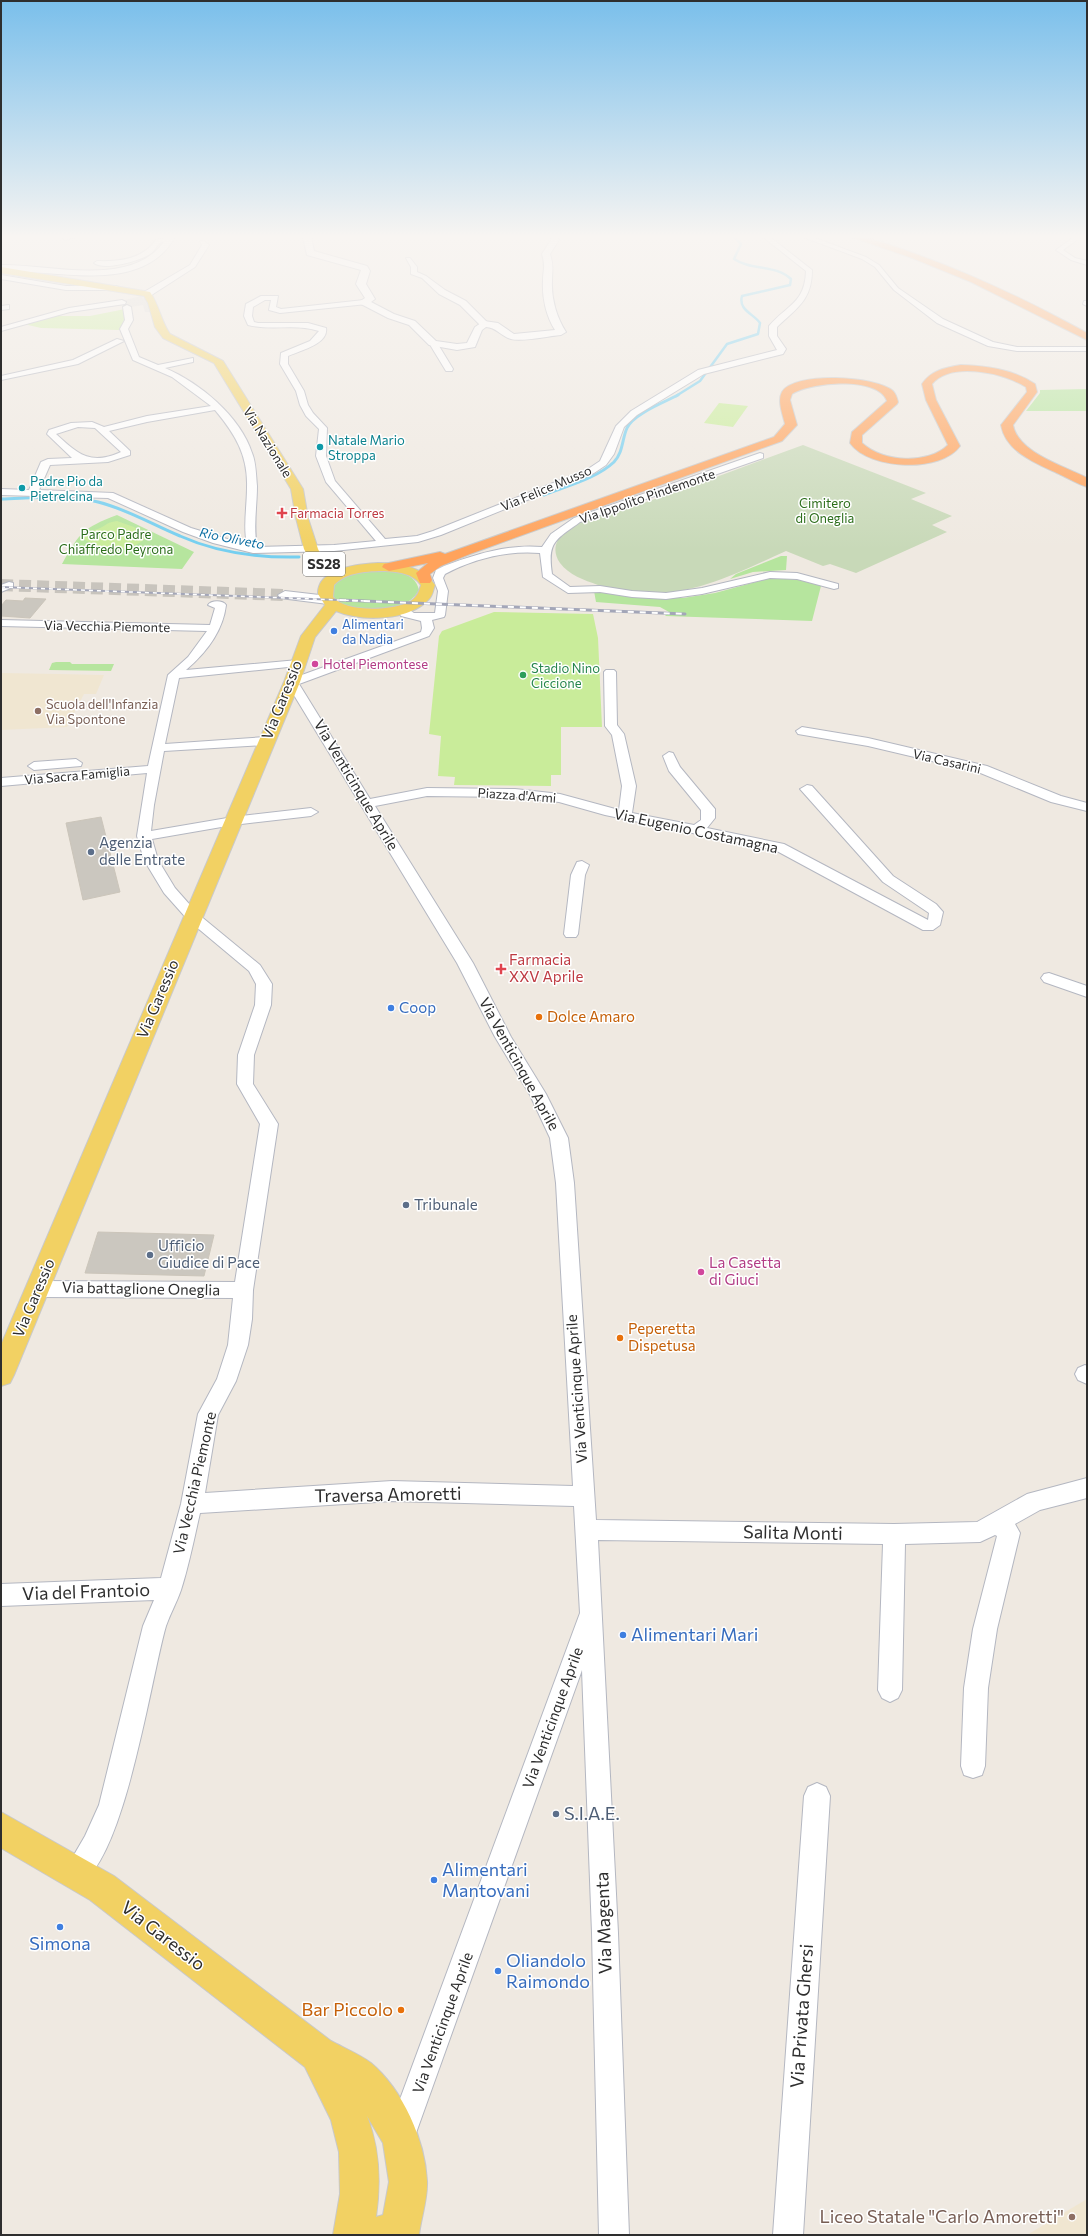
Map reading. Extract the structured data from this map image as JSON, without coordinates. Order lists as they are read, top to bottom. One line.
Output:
{"streets":{"main road":["Via Nazionale","SS28","Via Garessio"],"street":["Via Felice Musso","Via Ippolito Pindemonte","Via Vecchia Piemonte","Via Casarini","Via Sacra Famiglia","Via Venticinque Aprile","Piazza d'Armi","Via Eugenio Costamagna","Via battaglione Oneglia","Traversa Amoretti","Salita Monti","Via del Frantoio","Via Magenta","Via Privata Ghersi"]},"crossings":[["Via Nazionale","Via Felice Musso"],["Via Nazionale","SS28"],["Via Nazionale","Via Garessio"],["Via Felice Musso","SS28"],["Via Vecchia Piemonte","Via Garessio"],["Via Vecchia Piemonte","Via Sacra Famiglia"],["Via Vecchia Piemonte","Via battaglione Oneglia"],["Via Vecchia Piemonte","Traversa Amoretti"],["Via Vecchia Piemonte","Via del Frantoio"],["Via Garessio","Via Venticinque Aprile"],["Via Garessio","Via battaglione Oneglia"],["Via Venticinque Aprile","Piazza d'Armi"],["Via Venticinque Aprile","Traversa Amoretti"],["Via Venticinque Aprile","Salita Monti"],["Via Venticinque Aprile","Via Magenta"],["Piazza d'Armi","Via Eugenio Costamagna"]],"water":["Rio Oliveto"],"parks":["Cimitero di Oneglia","Parco Padre Chiaffredo Peyrona"],"places":{"other":["Natale Mario Stroppa","Padre Pio da Pietrelcina","Alimentari da Nadia","Hotel Piemontese","Stadio Nino Ciccione","Scuola dell'Infanzia Via Spontone","Agenzia delle Entrate","Coop","Dolce Amaro","Tribunale","Ufficio Giudice di Pace","La Casetta di Giuci","Peperetta Dispetusa","Alimentari Mari","S.I.A.E.","Alimentari Mantovani","Simona","Oliandolo Raimondo","Bar Piccolo","Liceo Statale \"Carlo Amoretti\""],"health":["Farmacia Torres","Farmacia XXV Aprile"]}}
